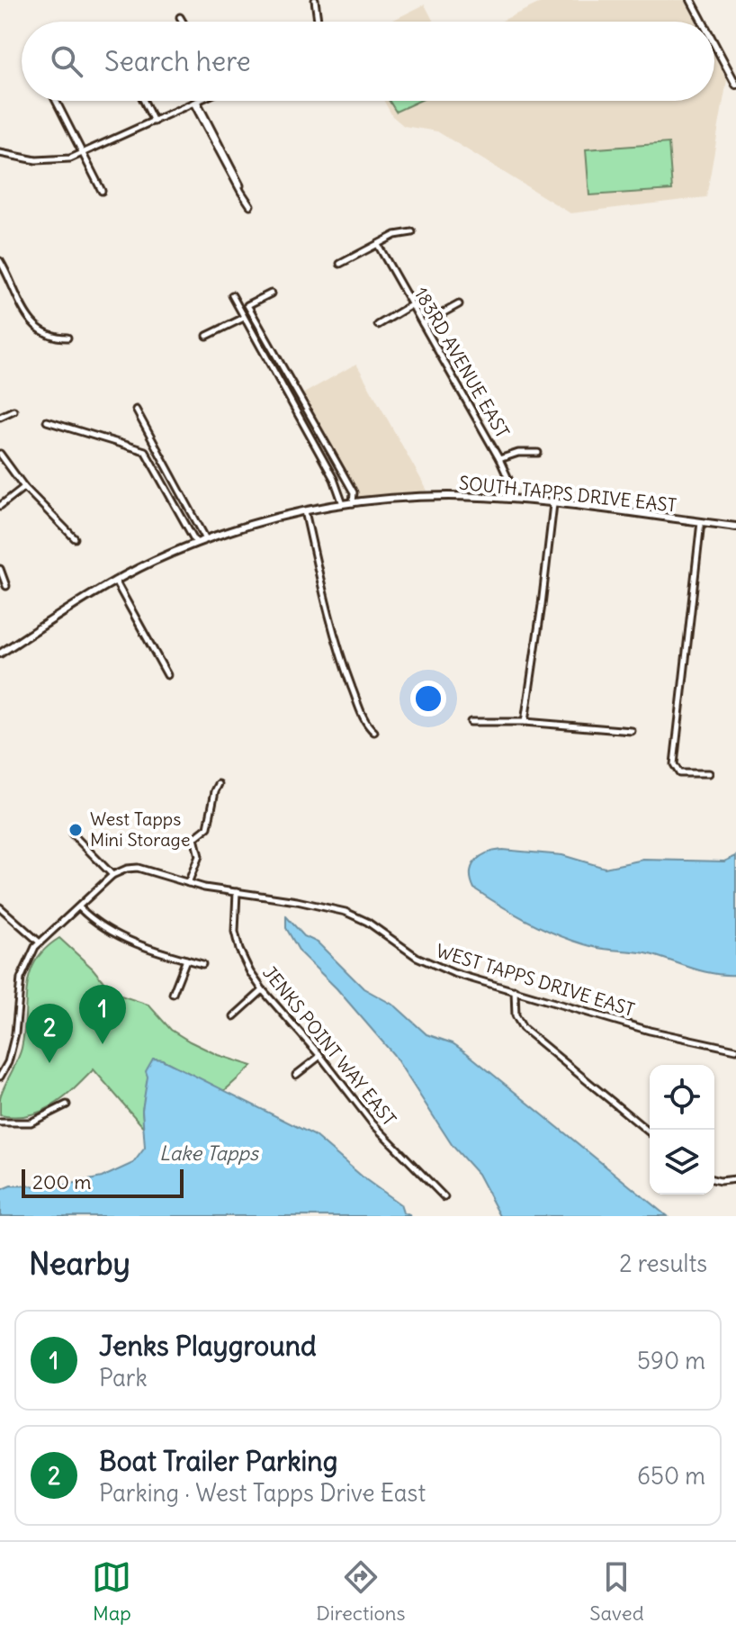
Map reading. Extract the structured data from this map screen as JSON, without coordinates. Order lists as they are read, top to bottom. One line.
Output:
{"streets":{"street":["183RD AVENUE EAST","SOUTH TAPPS DRIVE EAST","WEST TAPPS DRIVE EAST","JENKS POINT WAY EAST"]},"crossings":[["183RD AVENUE EAST","SOUTH TAPPS DRIVE EAST"],["WEST TAPPS DRIVE EAST","JENKS POINT WAY EAST"]],"water":["Lake Tapps"],"places":["West Tapps Mini Storage"],"scale_bar":"200 m","page":{"search":"Search here","pins":["1","2"],"scale":"200 m","heading":["Nearby","2 results"],"list":[{"mark":"1","name":"Jenks Playground","note":"Park","value":"590 m"},{"mark":"2","name":"Boat Trailer Parking","note":"Parking · West Tapps Drive East","value":"650 m"}],"nav":["Map","Directions","Saved"]}}
